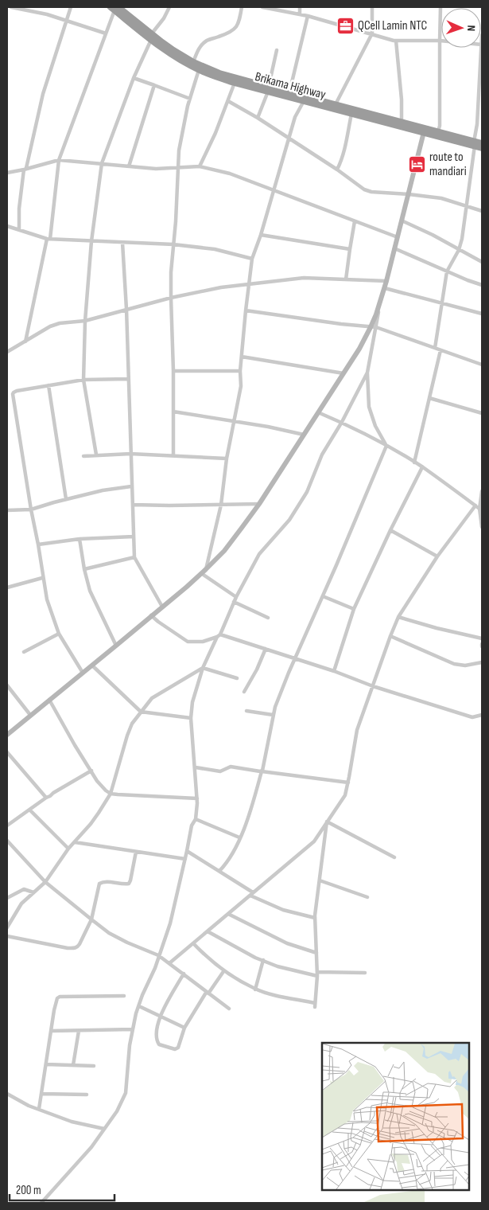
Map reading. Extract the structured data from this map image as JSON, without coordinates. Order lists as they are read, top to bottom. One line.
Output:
{"streets":{"highway":["Brikama Highway"]},"places":{"office":["QCell Lamin NTC"],"hotel":["route to mandiari"]},"scale_bar":"200 m","north":"right"}
